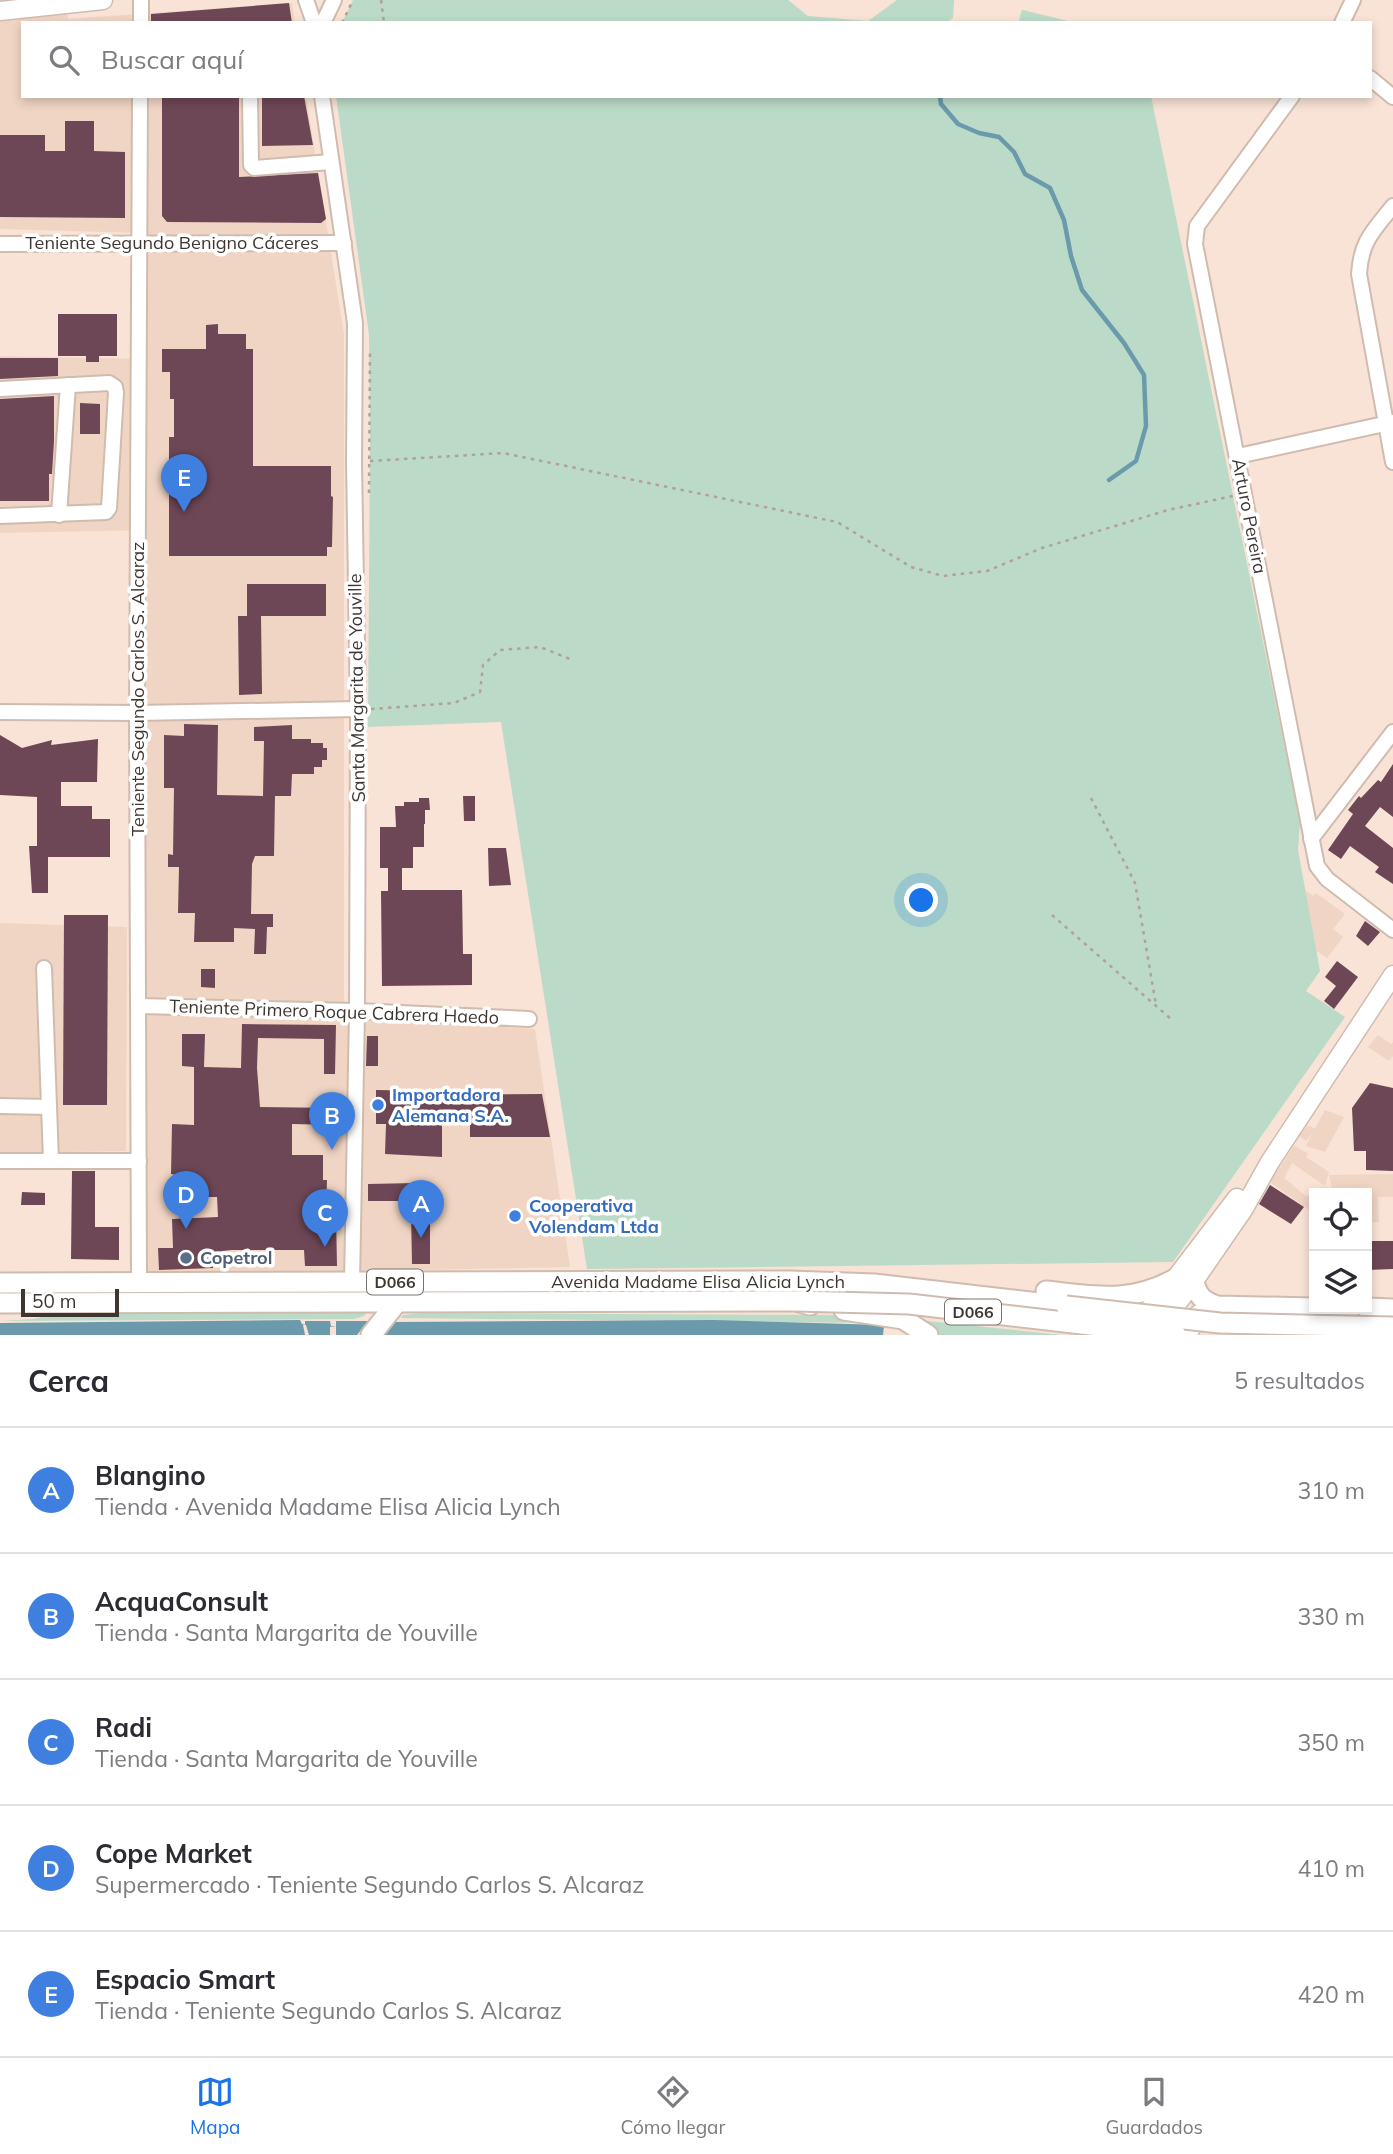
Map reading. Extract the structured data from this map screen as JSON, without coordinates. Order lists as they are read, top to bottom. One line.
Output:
{"streets":{"highway":["D066","Avenida Madame Elisa Alicia Lynch"],"street":["Teniente Segundo Benigno Cáceres","Arturo Pereira","Santa Margarita de Youville","Teniente Segundo Carlos S. Alcaraz","Teniente Primero Roque Cabrera Haedo"]},"crossings":[["Teniente Segundo Benigno Cáceres","Santa Margarita de Youville"],["Teniente Segundo Benigno Cáceres","Teniente Segundo Carlos S. Alcaraz"],["Santa Margarita de Youville","Teniente Primero Roque Cabrera Haedo"],["Santa Margarita de Youville","Avenida Madame Elisa Alicia Lynch"],["Teniente Segundo Carlos S. Alcaraz","Teniente Primero Roque Cabrera Haedo"],["Teniente Segundo Carlos S. Alcaraz","Avenida Madame Elisa Alicia Lynch"]],"places":["Importadora Alemana S.A.","Cooperativa Volendam Ltda","Copetrol"],"scale_bar":"50 m","page":{"search":"Buscar aquí","pins":["E","B","D","A","C"],"scale":"50 m","heading":["Cerca","5 resultados"],"list":[{"mark":"A","name":"Blangino","note":"Tienda · Avenida Madame Elisa Alicia Lynch","value":"310 m"},{"mark":"B","name":"AcquaConsult","note":"Tienda · Santa Margarita de Youville","value":"330 m"},{"mark":"C","name":"Radi","note":"Tienda · Santa Margarita de Youville","value":"350 m"},{"mark":"D","name":"Cope Market","note":"Supermercado · Teniente Segundo Carlos S. Alcaraz","value":"410 m"},{"mark":"E","name":"Espacio Smart","note":"Tienda · Teniente Segundo Carlos S. Alcaraz","value":"420 m"}],"nav":["Mapa","Cómo llegar","Guardados"]}}
